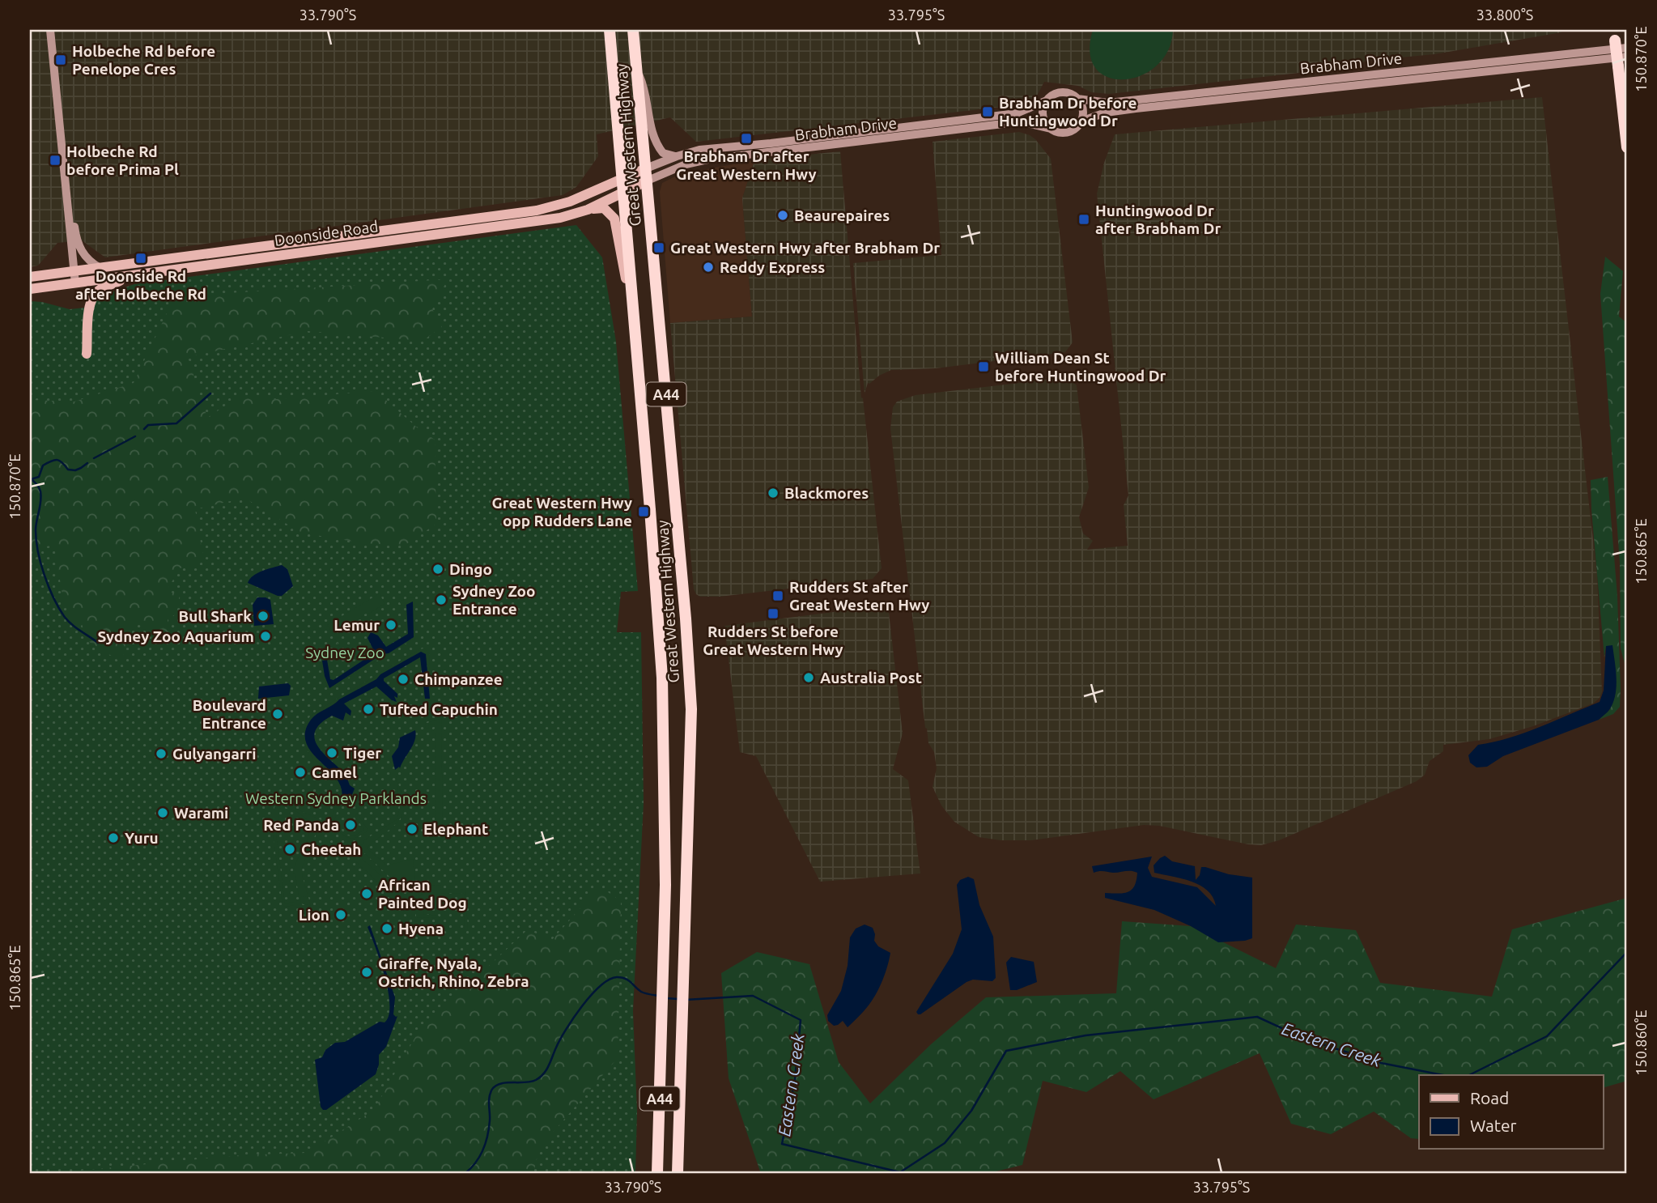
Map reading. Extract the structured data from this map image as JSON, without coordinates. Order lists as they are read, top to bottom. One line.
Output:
{"streets":{"highway":["Great Western Highway","A44"],"main road":["Brabham Drive","Doonside Road"]},"crossings":[["Brabham Drive","Great Western Highway"],["Brabham Drive","Doonside Road"],["Great Western Highway","Doonside Road"]],"water":["Eastern Creek"],"parks":["Sydney Zoo","Western Sydney Parklands"],"places":{"transit":["Holbeche Rd before Penelope Cres","Brabham Dr before Huntingwood Dr","Brabham Dr after Great Western Hwy","Holbeche Rd before Prima Pl","Huntingwood Dr after Brabham Dr","Great Western Hwy after Brabham Dr","Doonside Rd after Holbeche Rd","William Dean St before Huntingwood Dr","Great Western Hwy opp Rudders Lane","Rudders St after Great Western Hwy","Rudders St before Great Western Hwy"],"other":["Beaurepaires","Reddy Express","Blackmores","Dingo","Sydney Zoo Entrance","Bull Shark","Lemur","Sydney Zoo Aquarium","Australia Post","Chimpanzee","Tufted Capuchin","Boulevard Entrance","Tiger","Gulyangarri","Camel","Warami","Red Panda","Elephant","Yuru","Cheetah","African Painted Dog","Lion","Hyena","Giraffe, Nyala, Ostrich, Rhino, Zebra"]},"legend":["Road","Water"],"coordinates":["33.790°S","33.795°S","33.800°S","150.870°E","150.865°E","150.860°E"]}
